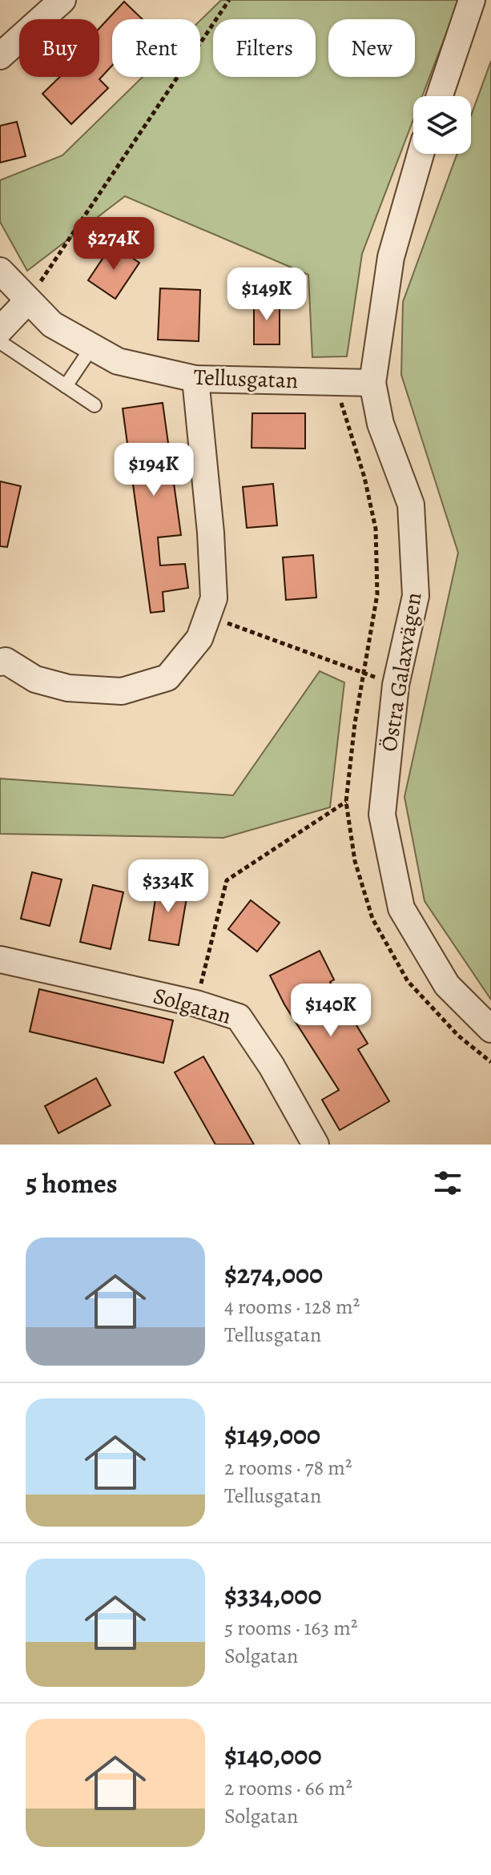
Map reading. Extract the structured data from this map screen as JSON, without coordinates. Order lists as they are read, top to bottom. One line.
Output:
{"streets":{"street":["Tellusgatan","Östra Galaxvägen","Solgatan"]},"crossings":[["Tellusgatan","Östra Galaxvägen"]],"page":{"chip":["Buy","Rent","Filters","New"],"price":["$274K","$149K","$194K","$334K","$140K"],"heading":"5 homes","list":[{"name":"$274,000","note":"4 rooms · 128 m² · Tellusgatan"},{"name":"$149,000","note":"2 rooms · 78 m² · Tellusgatan"},{"name":"$334,000","note":"5 rooms · 163 m² · Solgatan"},{"name":"$140,000","note":"2 rooms · 66 m² · Solgatan"}]}}
